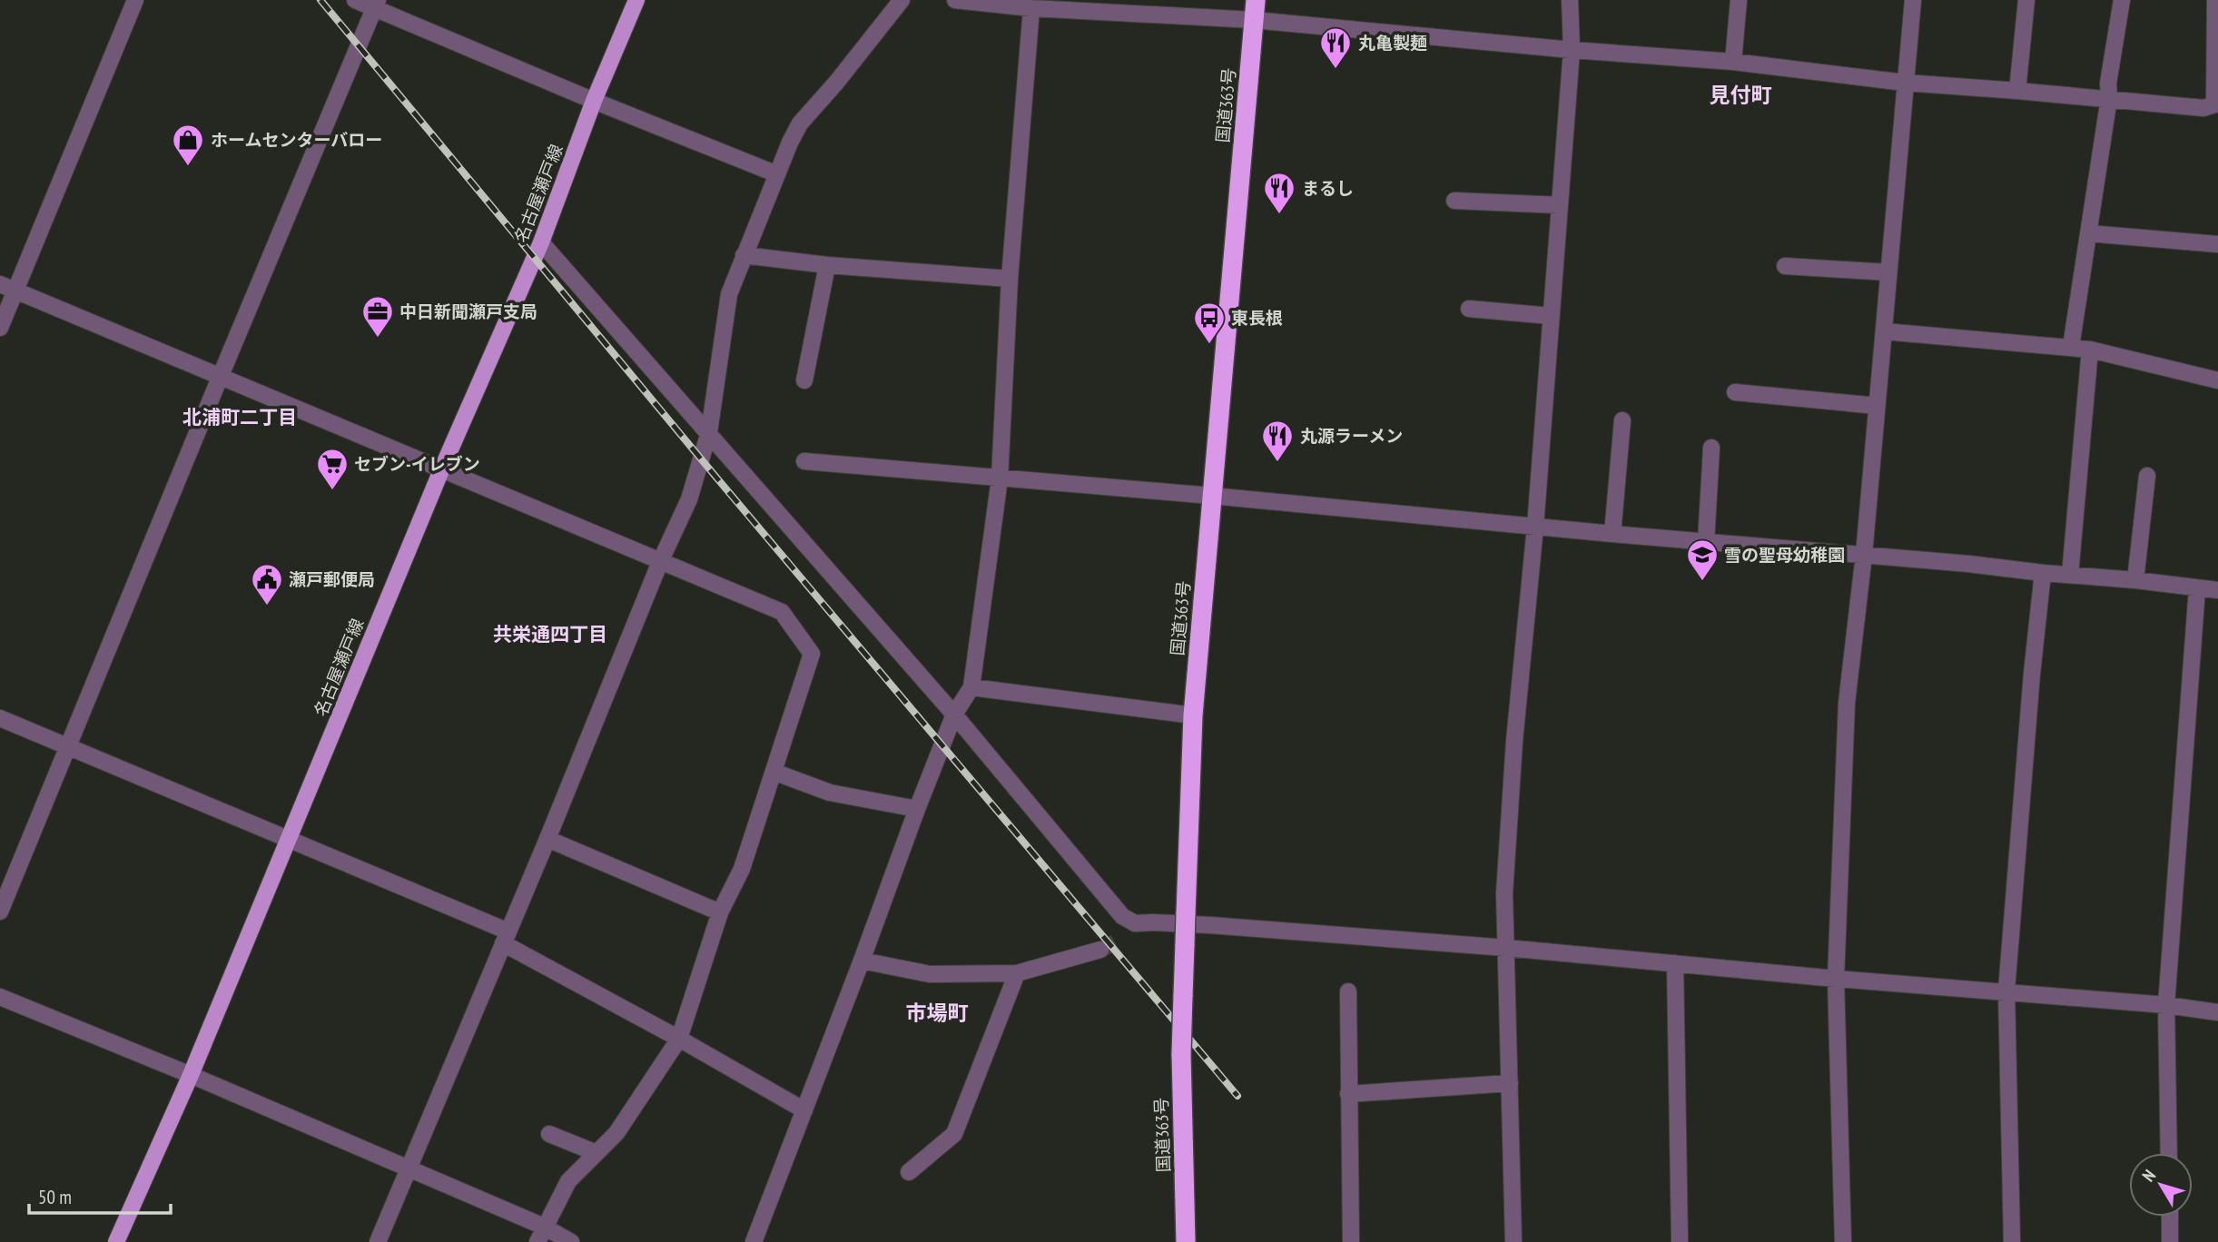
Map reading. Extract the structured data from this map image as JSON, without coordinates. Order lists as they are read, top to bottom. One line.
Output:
{"streets":{"highway":["国道363号"],"main road":["名古屋瀬戸線"]},"districts":["見付町","北浦町二丁目","共栄通四丁目","市場町"],"places":{"restaurant":["丸亀製麺","まるし","丸源ラーメン"],"shop":["ホームセンターバロー"],"office":["中日新聞瀬戸支局"],"bus stop":["東長根"],"supermarket":["セブン-イレブン"],"school or university":["雪の聖母幼稚園"],"public building":["瀬戸郵便局"]},"scale_bar":"50 m","north":"top left"}
